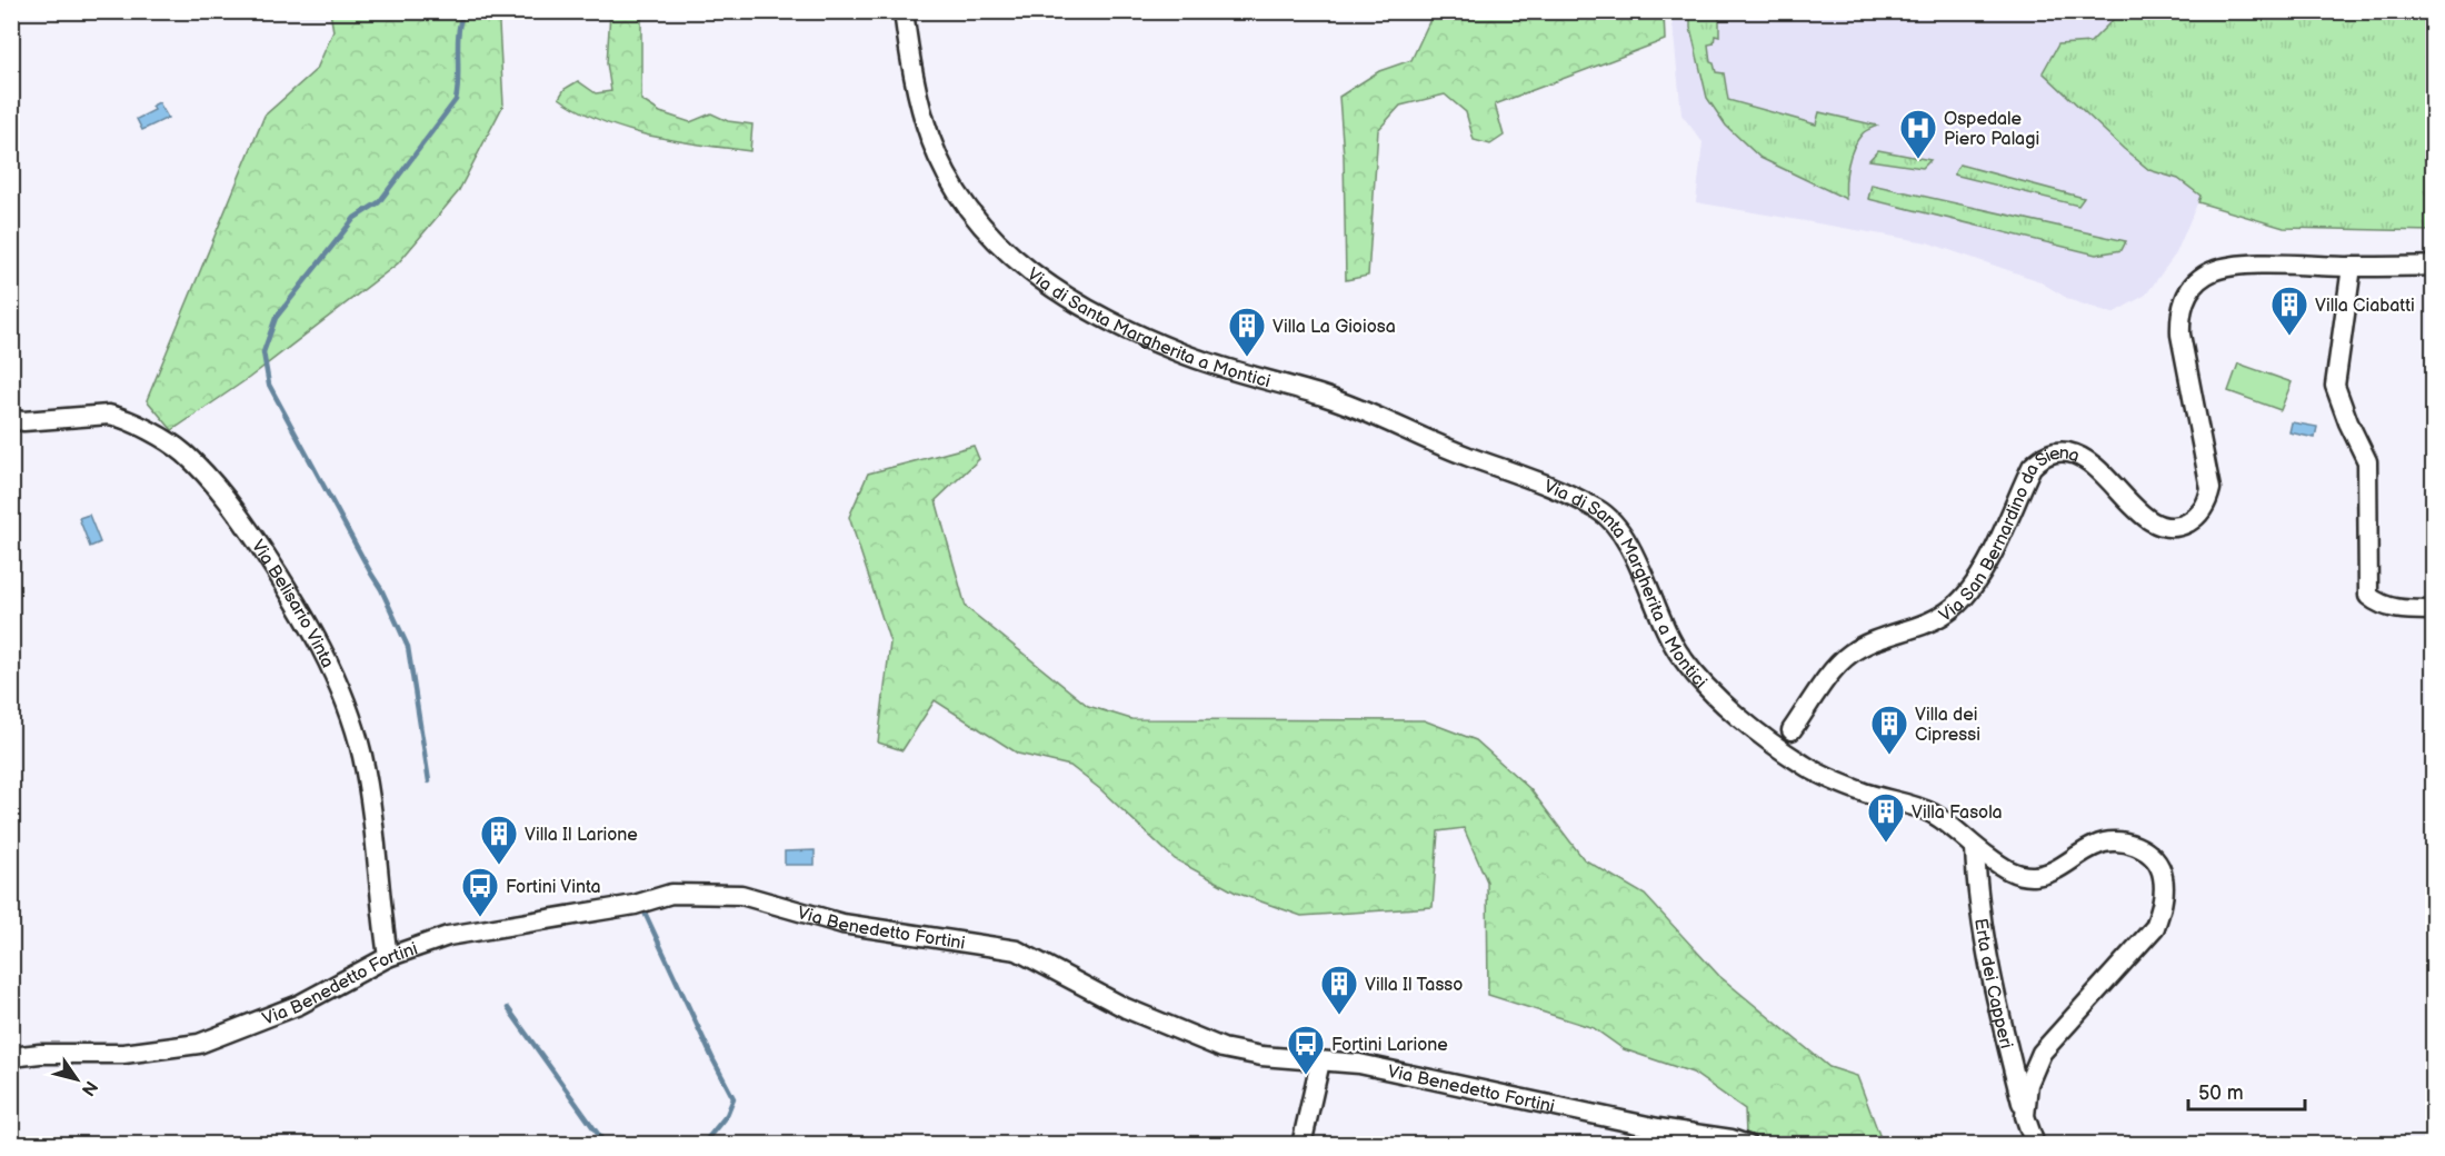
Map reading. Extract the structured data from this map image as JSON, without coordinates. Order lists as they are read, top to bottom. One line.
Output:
{"streets":{"street":["Via di Santa Margherita a Montici","Via San Bernardino da Siena","Via Belisario Vinta","Via Benedetto Fortini","Erta dei Capperi"]},"crossings":[["Via di Santa Margherita a Montici","Erta dei Capperi"],["Via Belisario Vinta","Via Benedetto Fortini"]],"places":{"hospital":["Ospedale Piero Palagi"],"building":["Villa Ciabatti","Villa La Gioiosa","Villa dei Cipressi","Villa Fasola","Villa Il Larione","Villa Il Tasso"],"bus stop":["Fortini Vinta","Fortini Larione"]},"scale_bar":"50 m","north":"bottom right"}
